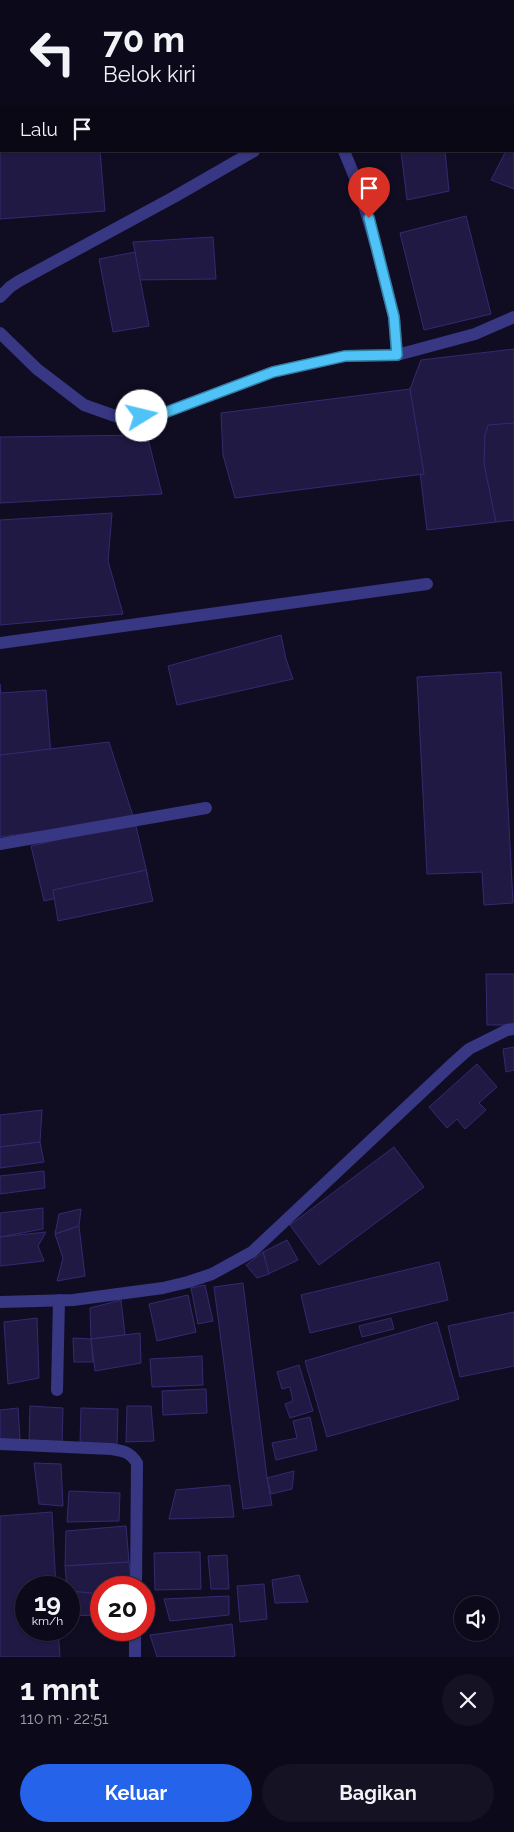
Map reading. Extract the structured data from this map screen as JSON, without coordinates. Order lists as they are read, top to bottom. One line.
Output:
{"page":{"turn":["70 m","Belok kiri"],"then":"Lalu","speed":"19 km/h","limit":"20","heading":["1 mnt","110 m · 22:51"],"buttons":["Keluar","Bagikan"]}}
